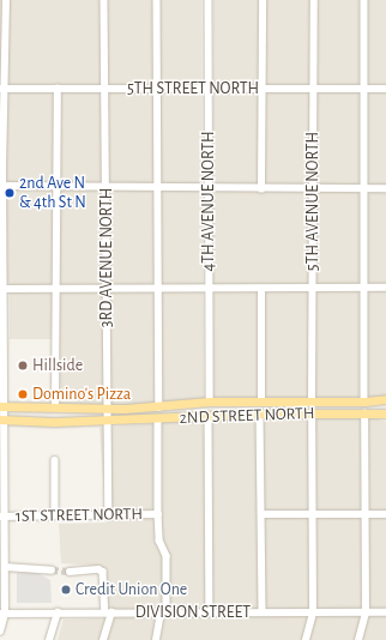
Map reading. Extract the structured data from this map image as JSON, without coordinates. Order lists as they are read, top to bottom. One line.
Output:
{"streets":{"main road":["2ND STREET NORTH"],"street":["5TH STREET NORTH","4TH AVENUE NORTH","5TH AVENUE NORTH","3RD AVENUE NORTH","1ST STREET NORTH","DIVISION STREET"]},"crossings":[["5TH STREET NORTH","4TH AVENUE NORTH"],["5TH STREET NORTH","5TH AVENUE NORTH"],["5TH STREET NORTH","3RD AVENUE NORTH"],["3RD AVENUE NORTH","2ND STREET NORTH"],["3RD AVENUE NORTH","1ST STREET NORTH"]],"places":["2nd Ave N & 4th St N","Hillside","Domino's Pizza","Credit Union One"]}
